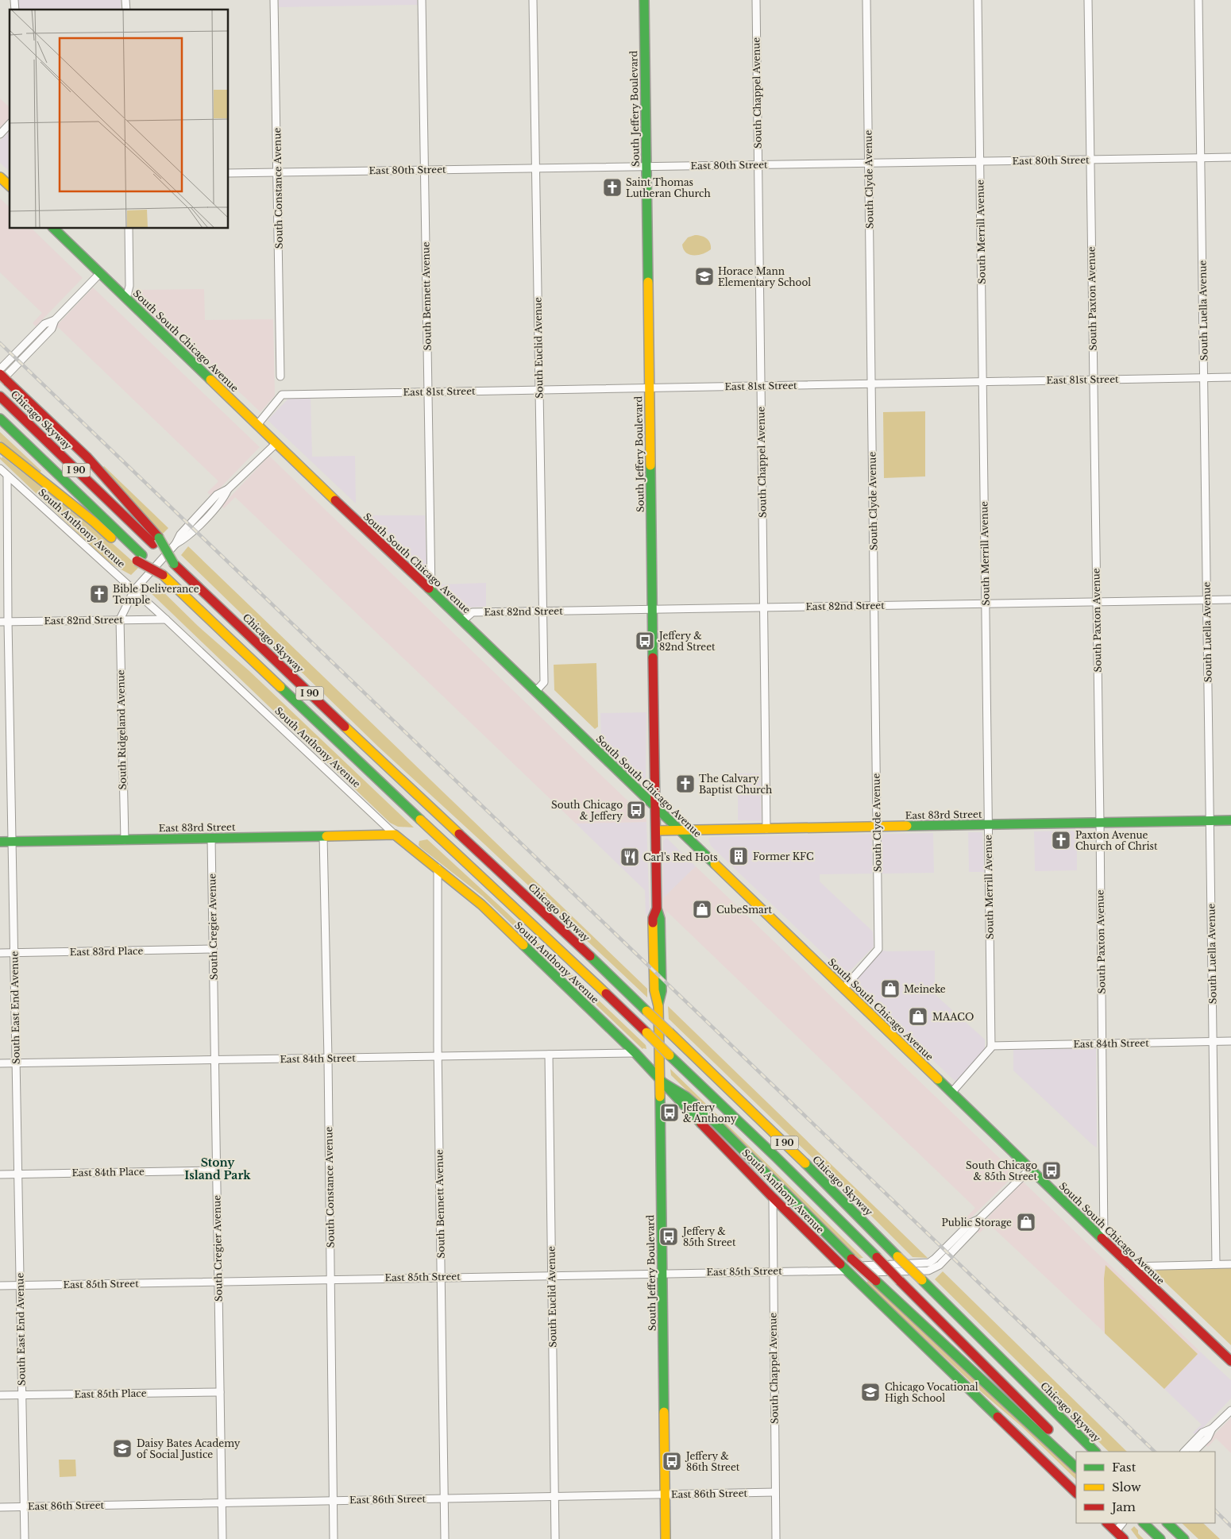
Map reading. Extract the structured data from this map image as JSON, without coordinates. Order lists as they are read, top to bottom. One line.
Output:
{"streets":{"main road":["South Jeffery Boulevard","South South Chicago Avenue","Chicago Skyway","I 90","South Anthony Avenue","East 83rd Street"],"street":["South Chappel Avenue","East 80th Street","South Clyde Avenue","South Constance Avenue","South Merrill Avenue","South Bennett Avenue","South Paxton Avenue","South Luella Avenue","South Euclid Avenue","East 81st Street","East 82nd Street","South Ridgeland Avenue","South Cregier Avenue","East 83rd Place","South East End Avenue","East 84th Street","East 84th Place","East 85th Street","East 85th Place","East 86th Street"]},"crossings":[["South Chappel Avenue","East 80th Street"],["South Chappel Avenue","East 81st Street"],["South Chappel Avenue","South Anthony Avenue"],["South Chappel Avenue","East 82nd Street"],["South Chappel Avenue","East 83rd Street"],["South Chappel Avenue","East 85th Street"],["South Chappel Avenue","East 86th Street"],["South Jeffery Boulevard","East 80th Street"],["South Jeffery Boulevard","South South Chicago Avenue"],["South Jeffery Boulevard","East 81st Street"],["South Jeffery Boulevard","South Anthony Avenue"],["South Jeffery Boulevard","East 82nd Street"],["South Jeffery Boulevard","East 83rd Street"],["South Jeffery Boulevard","East 85th Street"],["South Jeffery Boulevard","East 86th Street"],["East 80th Street","South Clyde Avenue"],["East 80th Street","South Constance Avenue"],["East 80th Street","South Merrill Avenue"],["East 80th Street","South Bennett Avenue"],["East 80th Street","South Paxton Avenue"],["East 80th Street","South Luella Avenue"],["East 80th Street","South Euclid Avenue"],["South Clyde Avenue","South South Chicago Avenue"],["South Clyde Avenue","East 81st Street"],["South Clyde Avenue","East 82nd Street"],["South Clyde Avenue","East 83rd Street"],["South Constance Avenue","East 83rd Street"],["South Constance Avenue","East 84th Street"],["South Constance Avenue","East 85th Street"],["South Constance Avenue","East 86th Street"],["South Merrill Avenue","East 81st Street"],["South Merrill Avenue","East 82nd Street"],["South Merrill Avenue","East 83rd Street"],["South Merrill Avenue","East 84th Street"],["South Bennett Avenue","South South Chicago Avenue"],["South Bennett Avenue","East 81st Street"],["South Bennett Avenue","South Anthony Avenue"],["South Bennett Avenue","East 84th Street"],["South Bennett Avenue","East 85th Street"],["South Bennett Avenue","East 86th Street"],["South Paxton Avenue","South South Chicago Avenue"],["South Paxton Avenue","East 81st Street"],["South Paxton Avenue","East 82nd Street"],["South Paxton Avenue","East 83rd Street"],["South Paxton Avenue","East 84th Street"],["South Luella Avenue","East 81st Street"],["South Luella Avenue","East 82nd Street"],["South Luella Avenue","East 83rd Street"],["South Luella Avenue","East 84th Street"],["South South Chicago Avenue","South Euclid Avenue"],["South South Chicago Avenue","East 81st Street"],["South South Chicago Avenue","East 82nd Street"],["South South Chicago Avenue","East 83rd Street"],["South South Chicago Avenue","East 85th Street"],["South Euclid Avenue","East 81st Street"],["South Euclid Avenue","East 82nd Street"],["South Euclid Avenue","East 84th Street"],["South Euclid Avenue","East 85th Street"],["South Euclid Avenue","East 86th Street"],["South Anthony Avenue","East 82nd Street"],["South Anthony Avenue","East 83rd Street"],["South Anthony Avenue","South East End Avenue"],["South Anthony Avenue","East 84th Street"],["South Anthony Avenue","East 85th Street"],["East 82nd Street","South Ridgeland Avenue"],["East 82nd Street","South East End Avenue"],["South Ridgeland Avenue","East 83rd Street"],["East 83rd Street","South Cregier Avenue"],["East 83rd Street","South East End Avenue"],["South Cregier Avenue","East 83rd Place"],["South Cregier Avenue","East 84th Street"],["South Cregier Avenue","East 84th Place"],["South Cregier Avenue","East 85th Street"],["South Cregier Avenue","East 85th Place"],["South Cregier Avenue","East 86th Street"],["East 83rd Place","South East End Avenue"],["South East End Avenue","East 84th Street"],["South East End Avenue","East 84th Place"],["South East End Avenue","East 85th Street"],["South East End Avenue","East 85th Place"],["South East End Avenue","East 86th Street"]],"districts":["Stony Island Park"],"places":{"church":["Saint Thomas Lutheran Church","Bible Deliverance Temple","The Calvary Baptist Church","Paxton Avenue Church of Christ"],"school or university":["Horace Mann Elementary School","Chicago Vocational High School","Daisy Bates Academy of Social Justice"],"bus stop":["Jeffery & 82nd Street","South Chicago & Jeffery","Jeffery & Anthony","South Chicago & 85th Street","Jeffery & 85th Street","Jeffery & 86th Street"],"building":["Former KFC"],"restaurant":["Carl's Red Hots"],"shop":["CubeSmart","Meineke","MAACO","Public Storage"]},"legend":["Fast","Slow","Jam"]}
